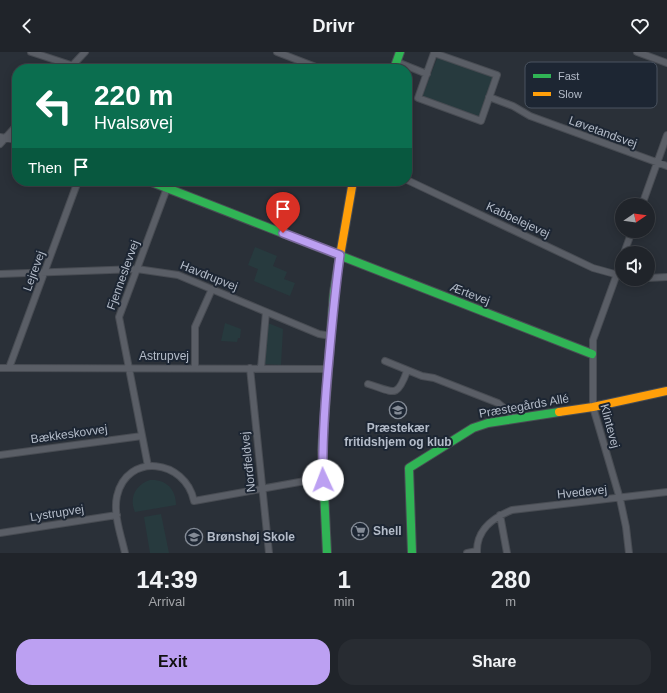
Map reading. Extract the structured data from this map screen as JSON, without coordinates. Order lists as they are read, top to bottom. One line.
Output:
{"streets":{"street":["Løvetandsvej","Kabbelejevej","Lejrevej","Fjenneslevvej","Havdrupvej","Ærtevej","Astrupvej","Præstegårds Allé","Klintevej","Bækkeskovvej","Nordfeldvej","Hvedevej","Lystrupvej"]},"crossings":[["Lejrevej","Havdrupvej"],["Lejrevej","Astrupvej"],["Fjenneslevvej","Havdrupvej"],["Fjenneslevvej","Ærtevej"],["Fjenneslevvej","Astrupvej"],["Fjenneslevvej","Bækkeskovvej"],["Ærtevej","Klintevej"],["Astrupvej","Nordfeldvej"],["Præstegårds Allé","Klintevej"],["Klintevej","Hvedevej"]],"places":{"school or university":["Præstekær fritidshjem og klub","Brønshøj Skole"],"supermarket":["Shell"]},"legend":["Fast","Slow"],"north":"right","page":{"header":"Drivr","turn":["220 m","Hvalsøvej"],"then":"Then","eta":["14:39","Arrival","1","min","280","m"],"buttons":["Exit","Share"]}}
